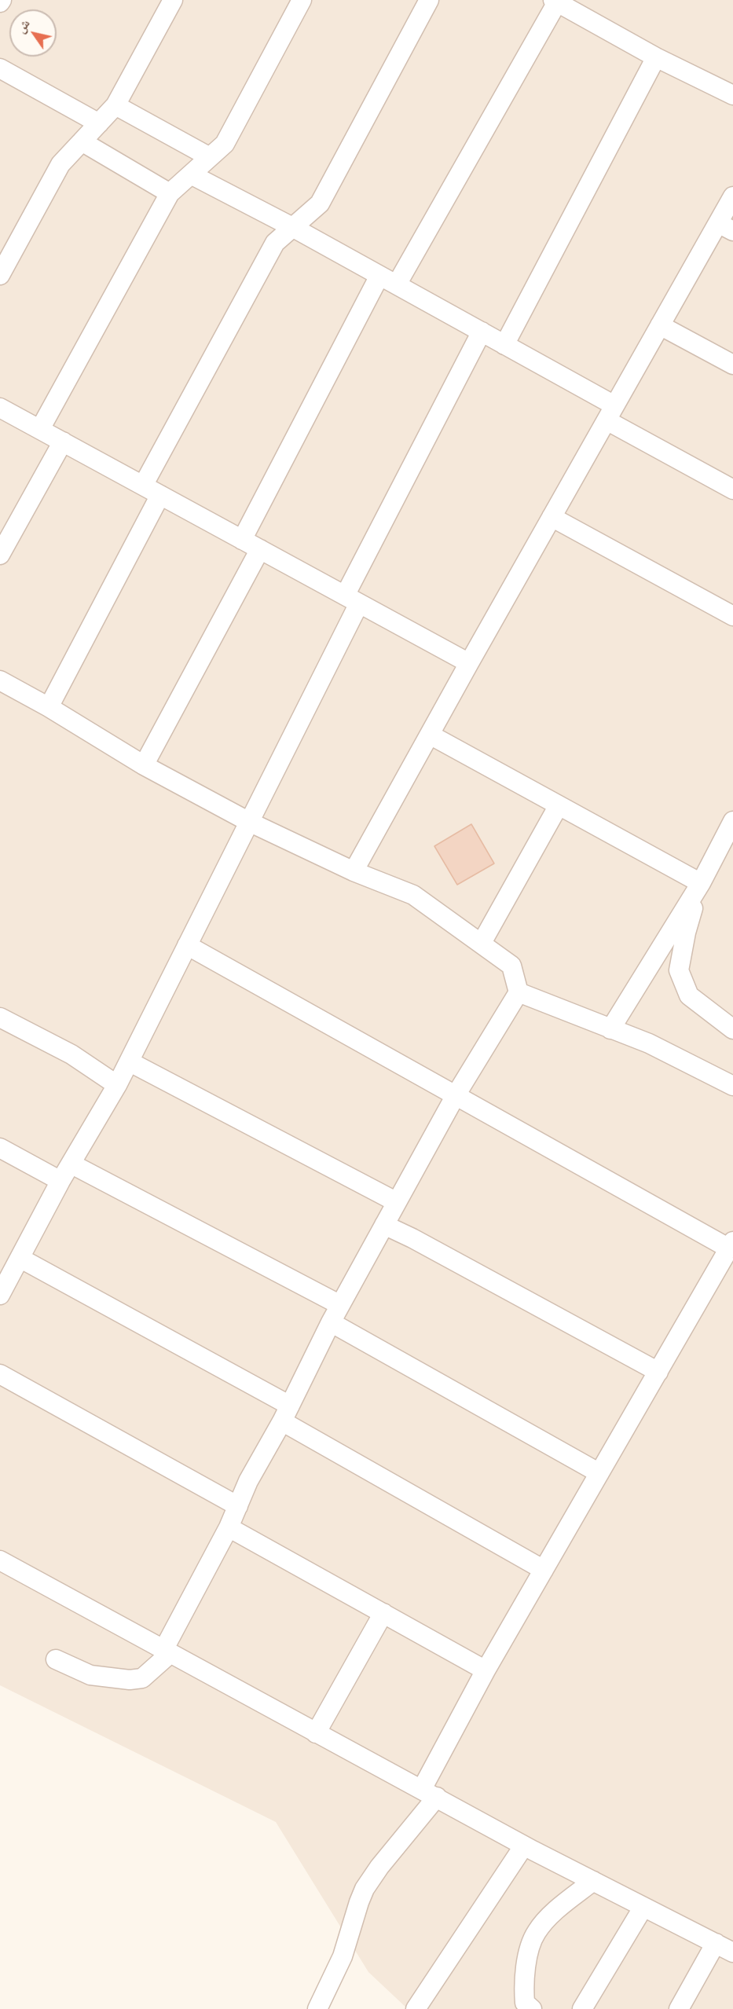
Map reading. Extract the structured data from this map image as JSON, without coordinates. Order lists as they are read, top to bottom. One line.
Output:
{"north":"top left"}
